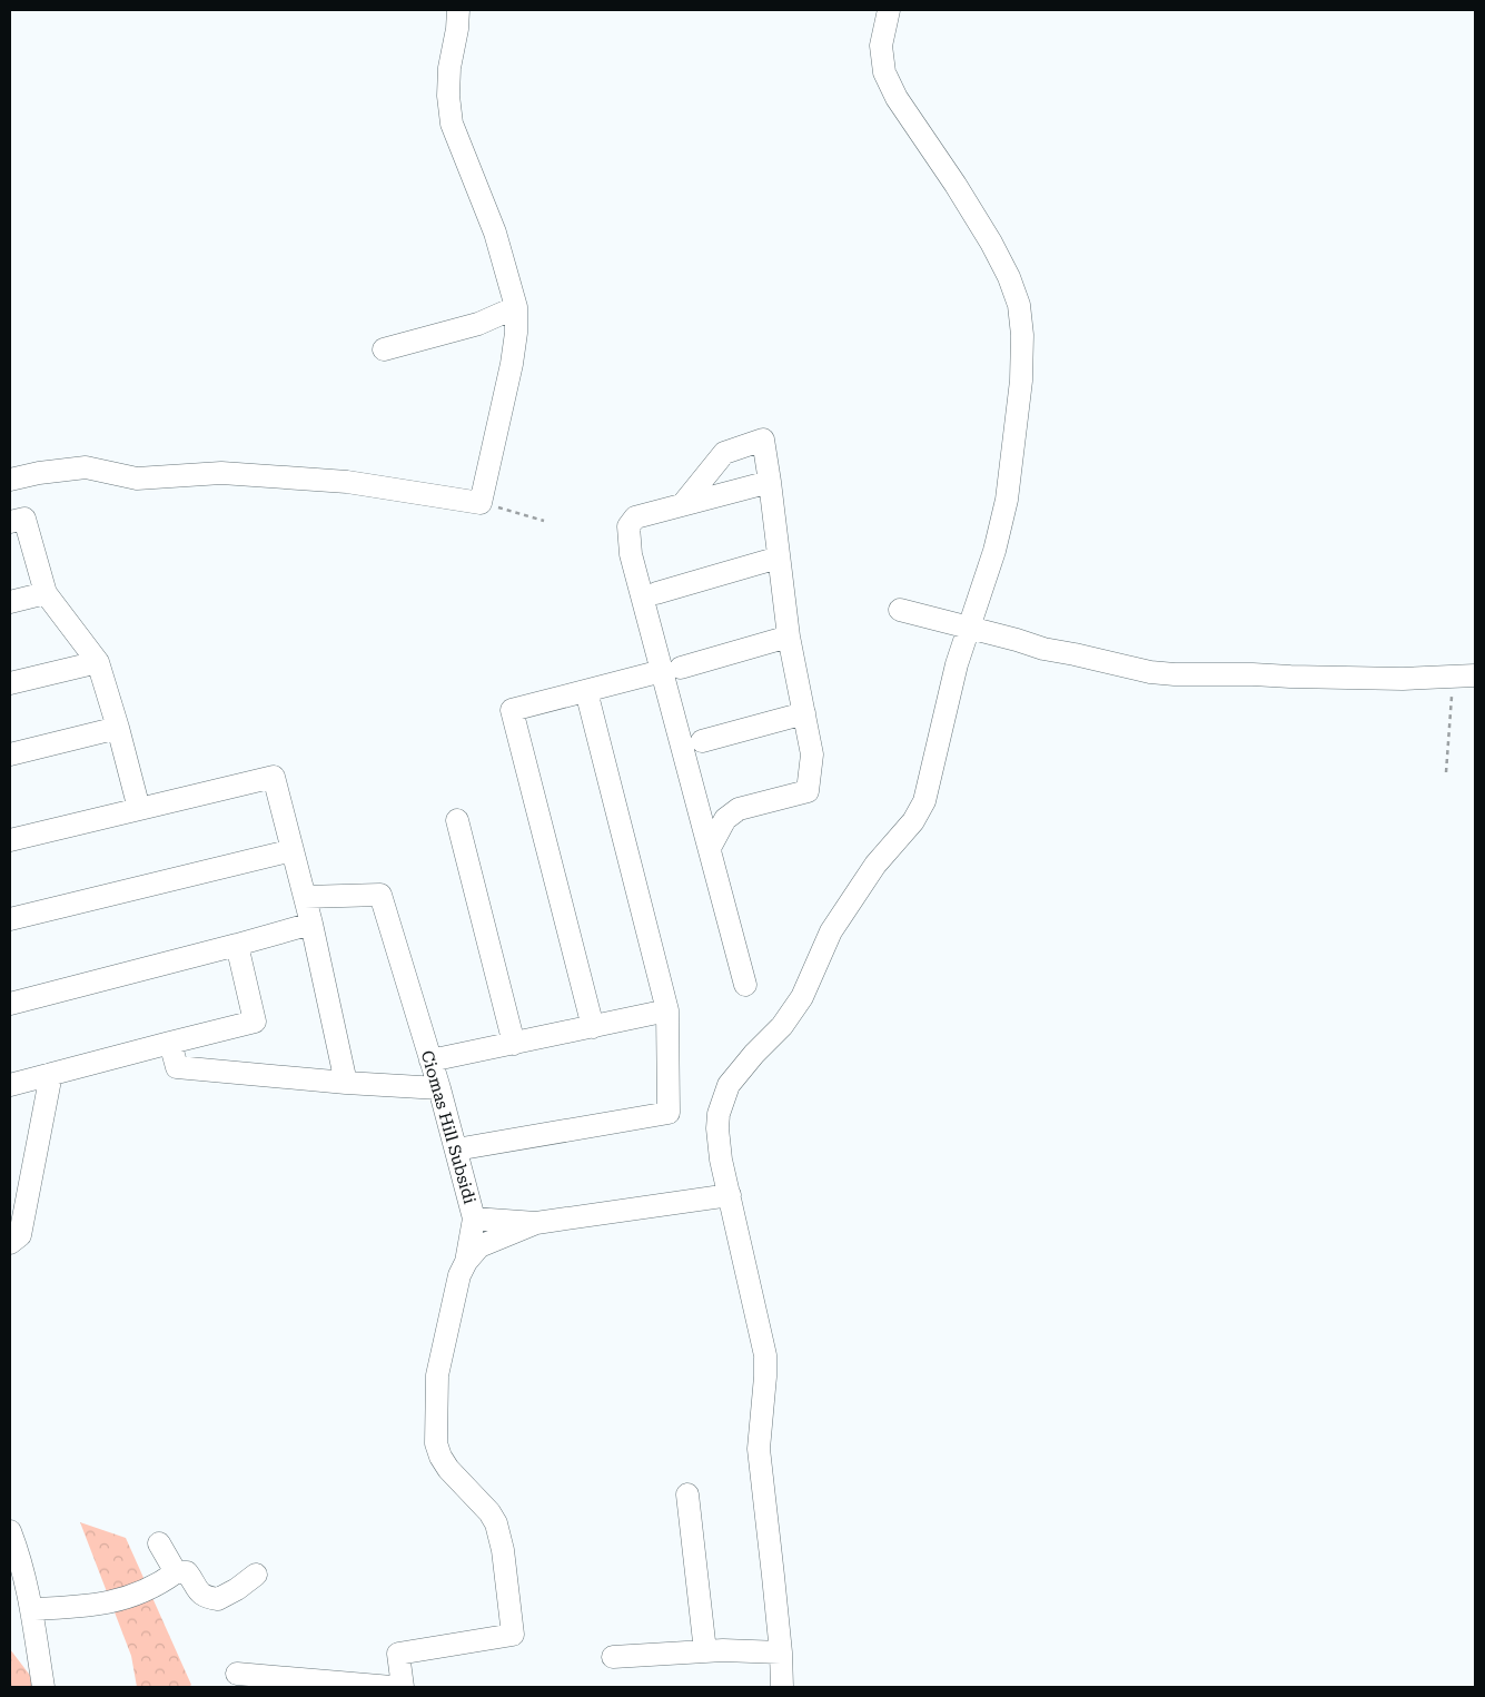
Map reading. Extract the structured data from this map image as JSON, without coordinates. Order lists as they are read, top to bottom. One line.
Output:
{"streets":{"street":["Ciomas Hill Subsidi"]}}
